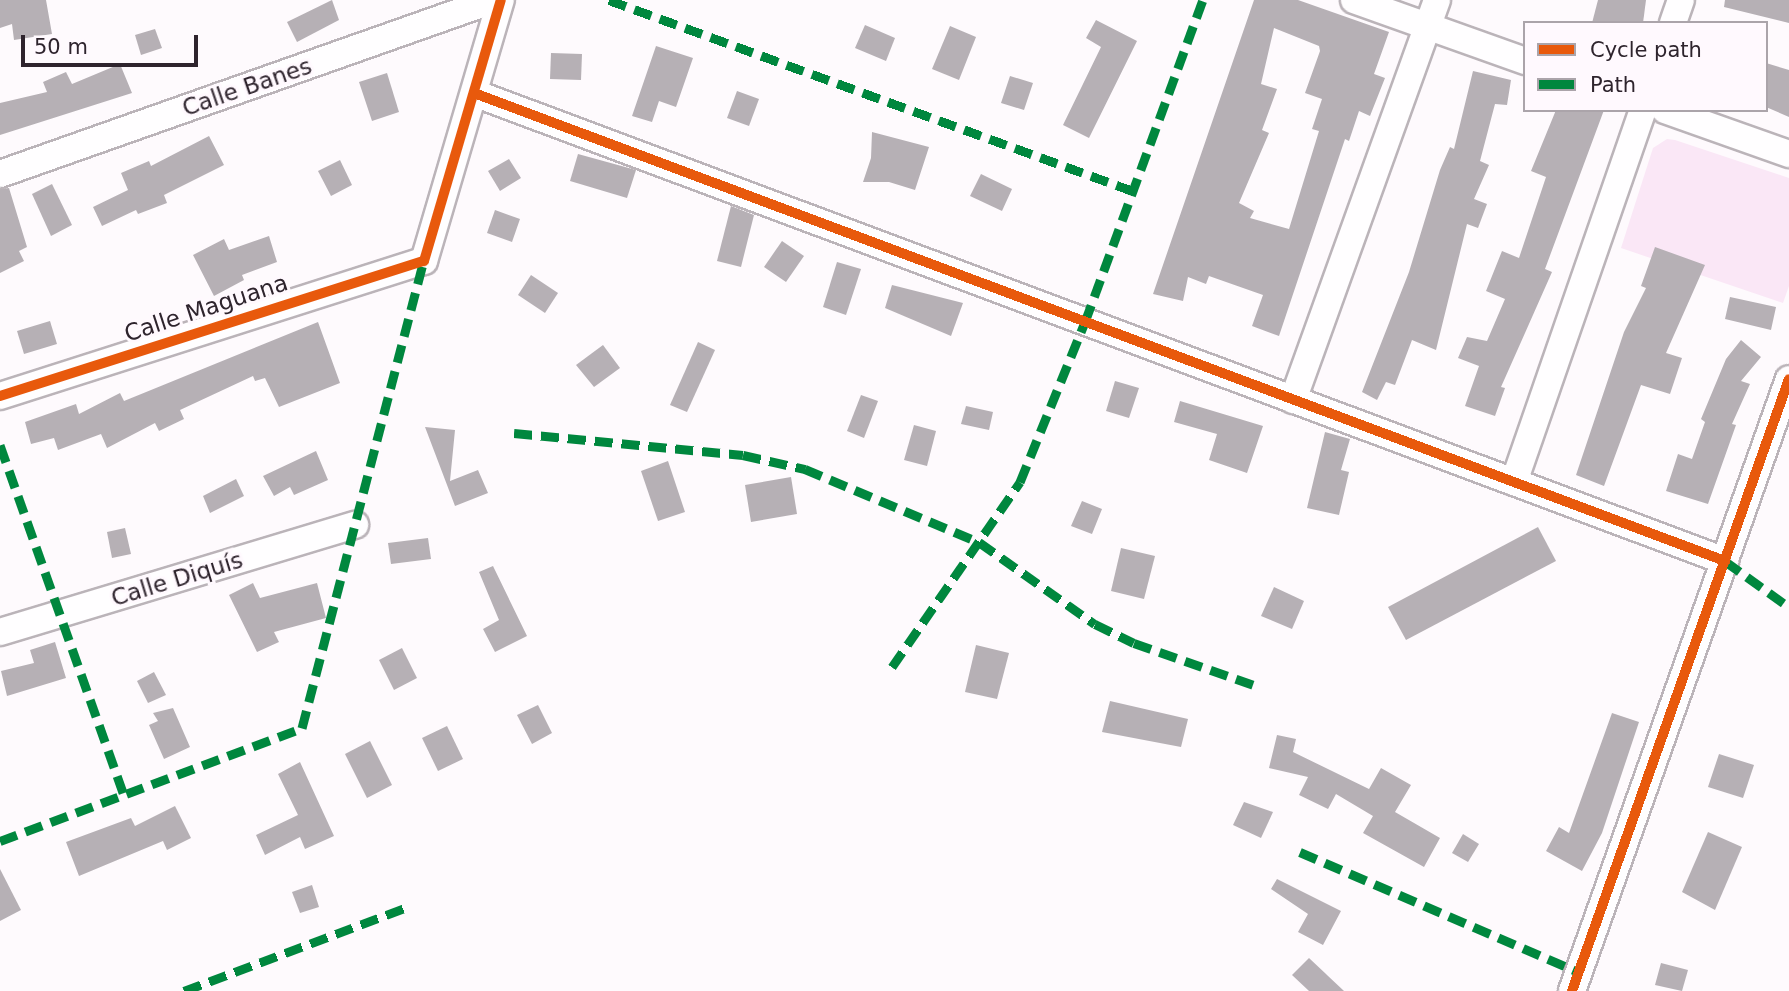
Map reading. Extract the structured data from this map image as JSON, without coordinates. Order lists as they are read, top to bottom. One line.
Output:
{"streets":{"street":["Calle Banes","Calle Maguana","Calle Diquís"]},"legend":["Cycle path","Path"],"scale_bar":"50 m"}
